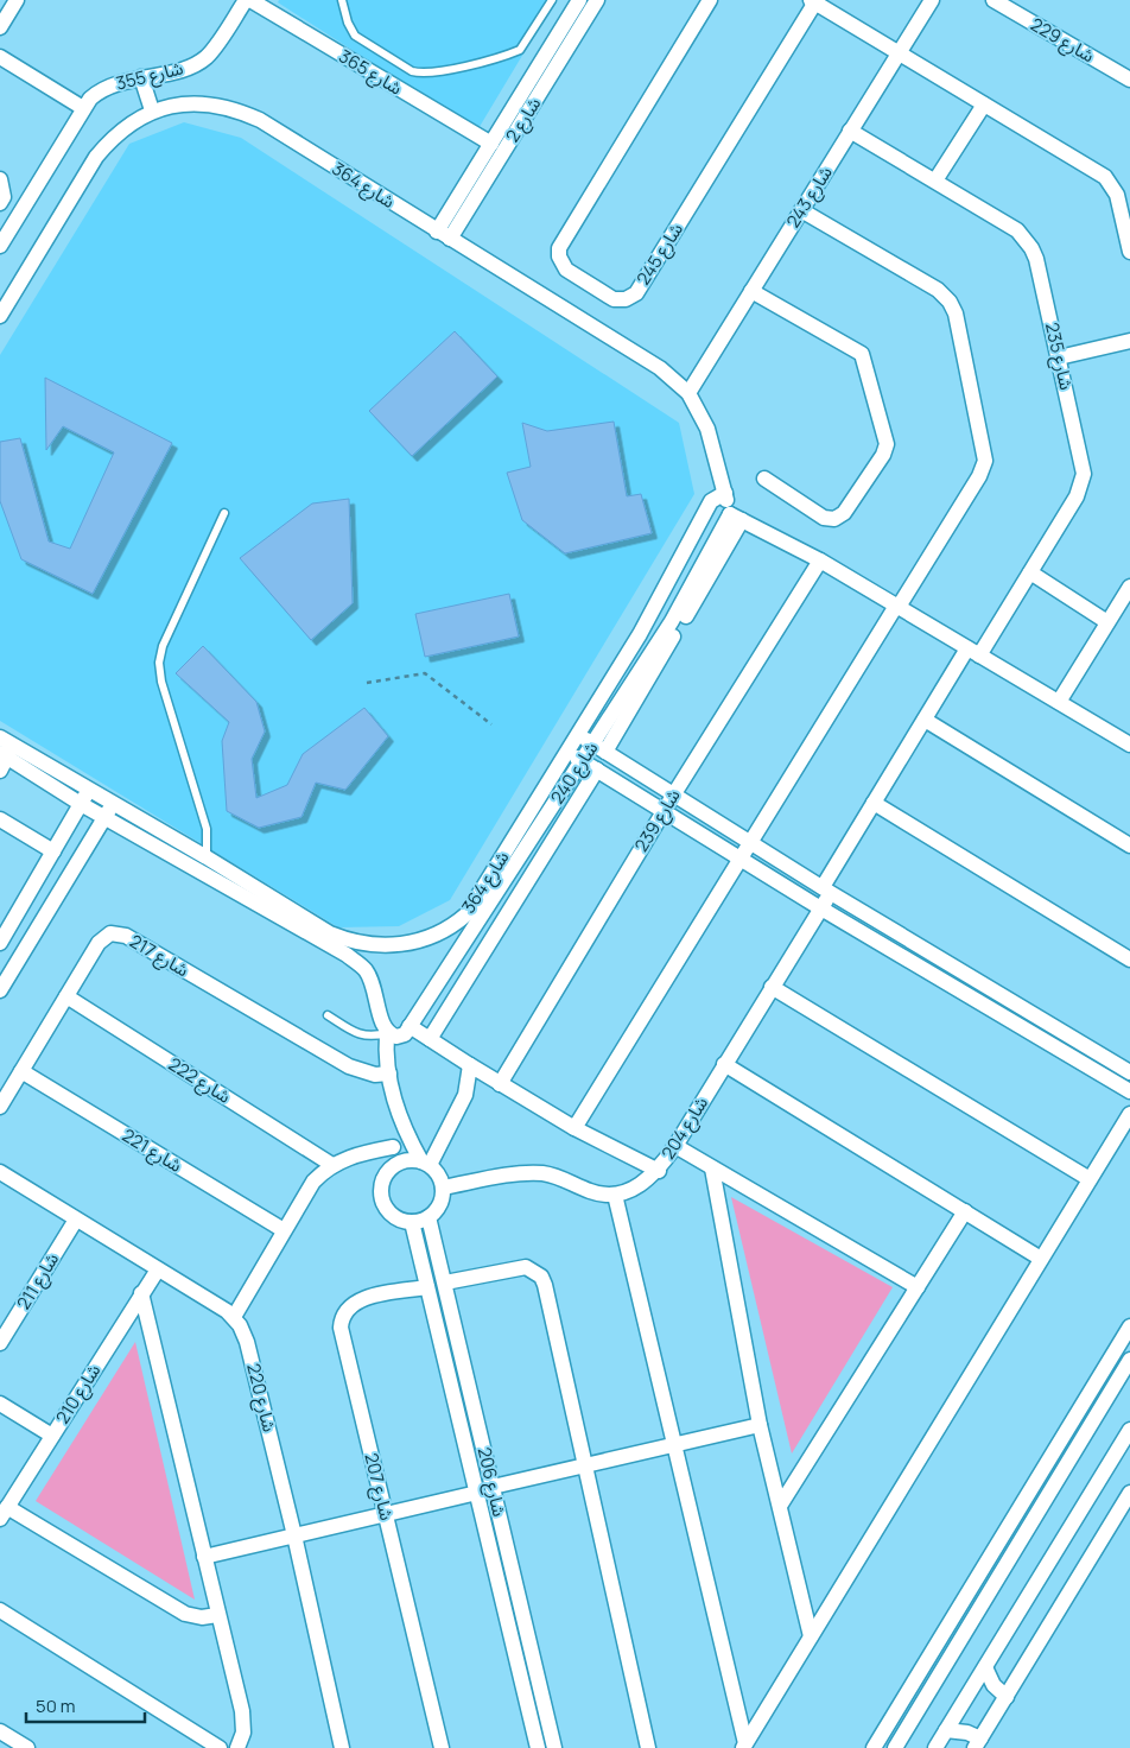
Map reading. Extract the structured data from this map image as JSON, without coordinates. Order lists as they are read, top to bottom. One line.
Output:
{"streets":{"street":["شارع 229","شارع 365","شارع 355","شارع 2","شارع 364","شارع 243","شارع 245","شارع 235","شارع 240","شارع 239","شارع 217","شارع 222","شارع 204","شارع 221","شارع 211","شارع 210","شارع 220","شارع 206","شارع 207"]},"crossings":[["شارع 365","شارع 355"],["شارع 365","شارع 2"],["شارع 2","شارع 364"],["شارع 364","شارع 243"],["شارع 364","شارع 240"],["شارع 243","شارع 235"],["شارع 235","شارع 204"],["شارع 217","شارع 222"],["شارع 217","شارع 221"],["شارع 206","شارع 207"]],"scale_bar":"50 m"}
